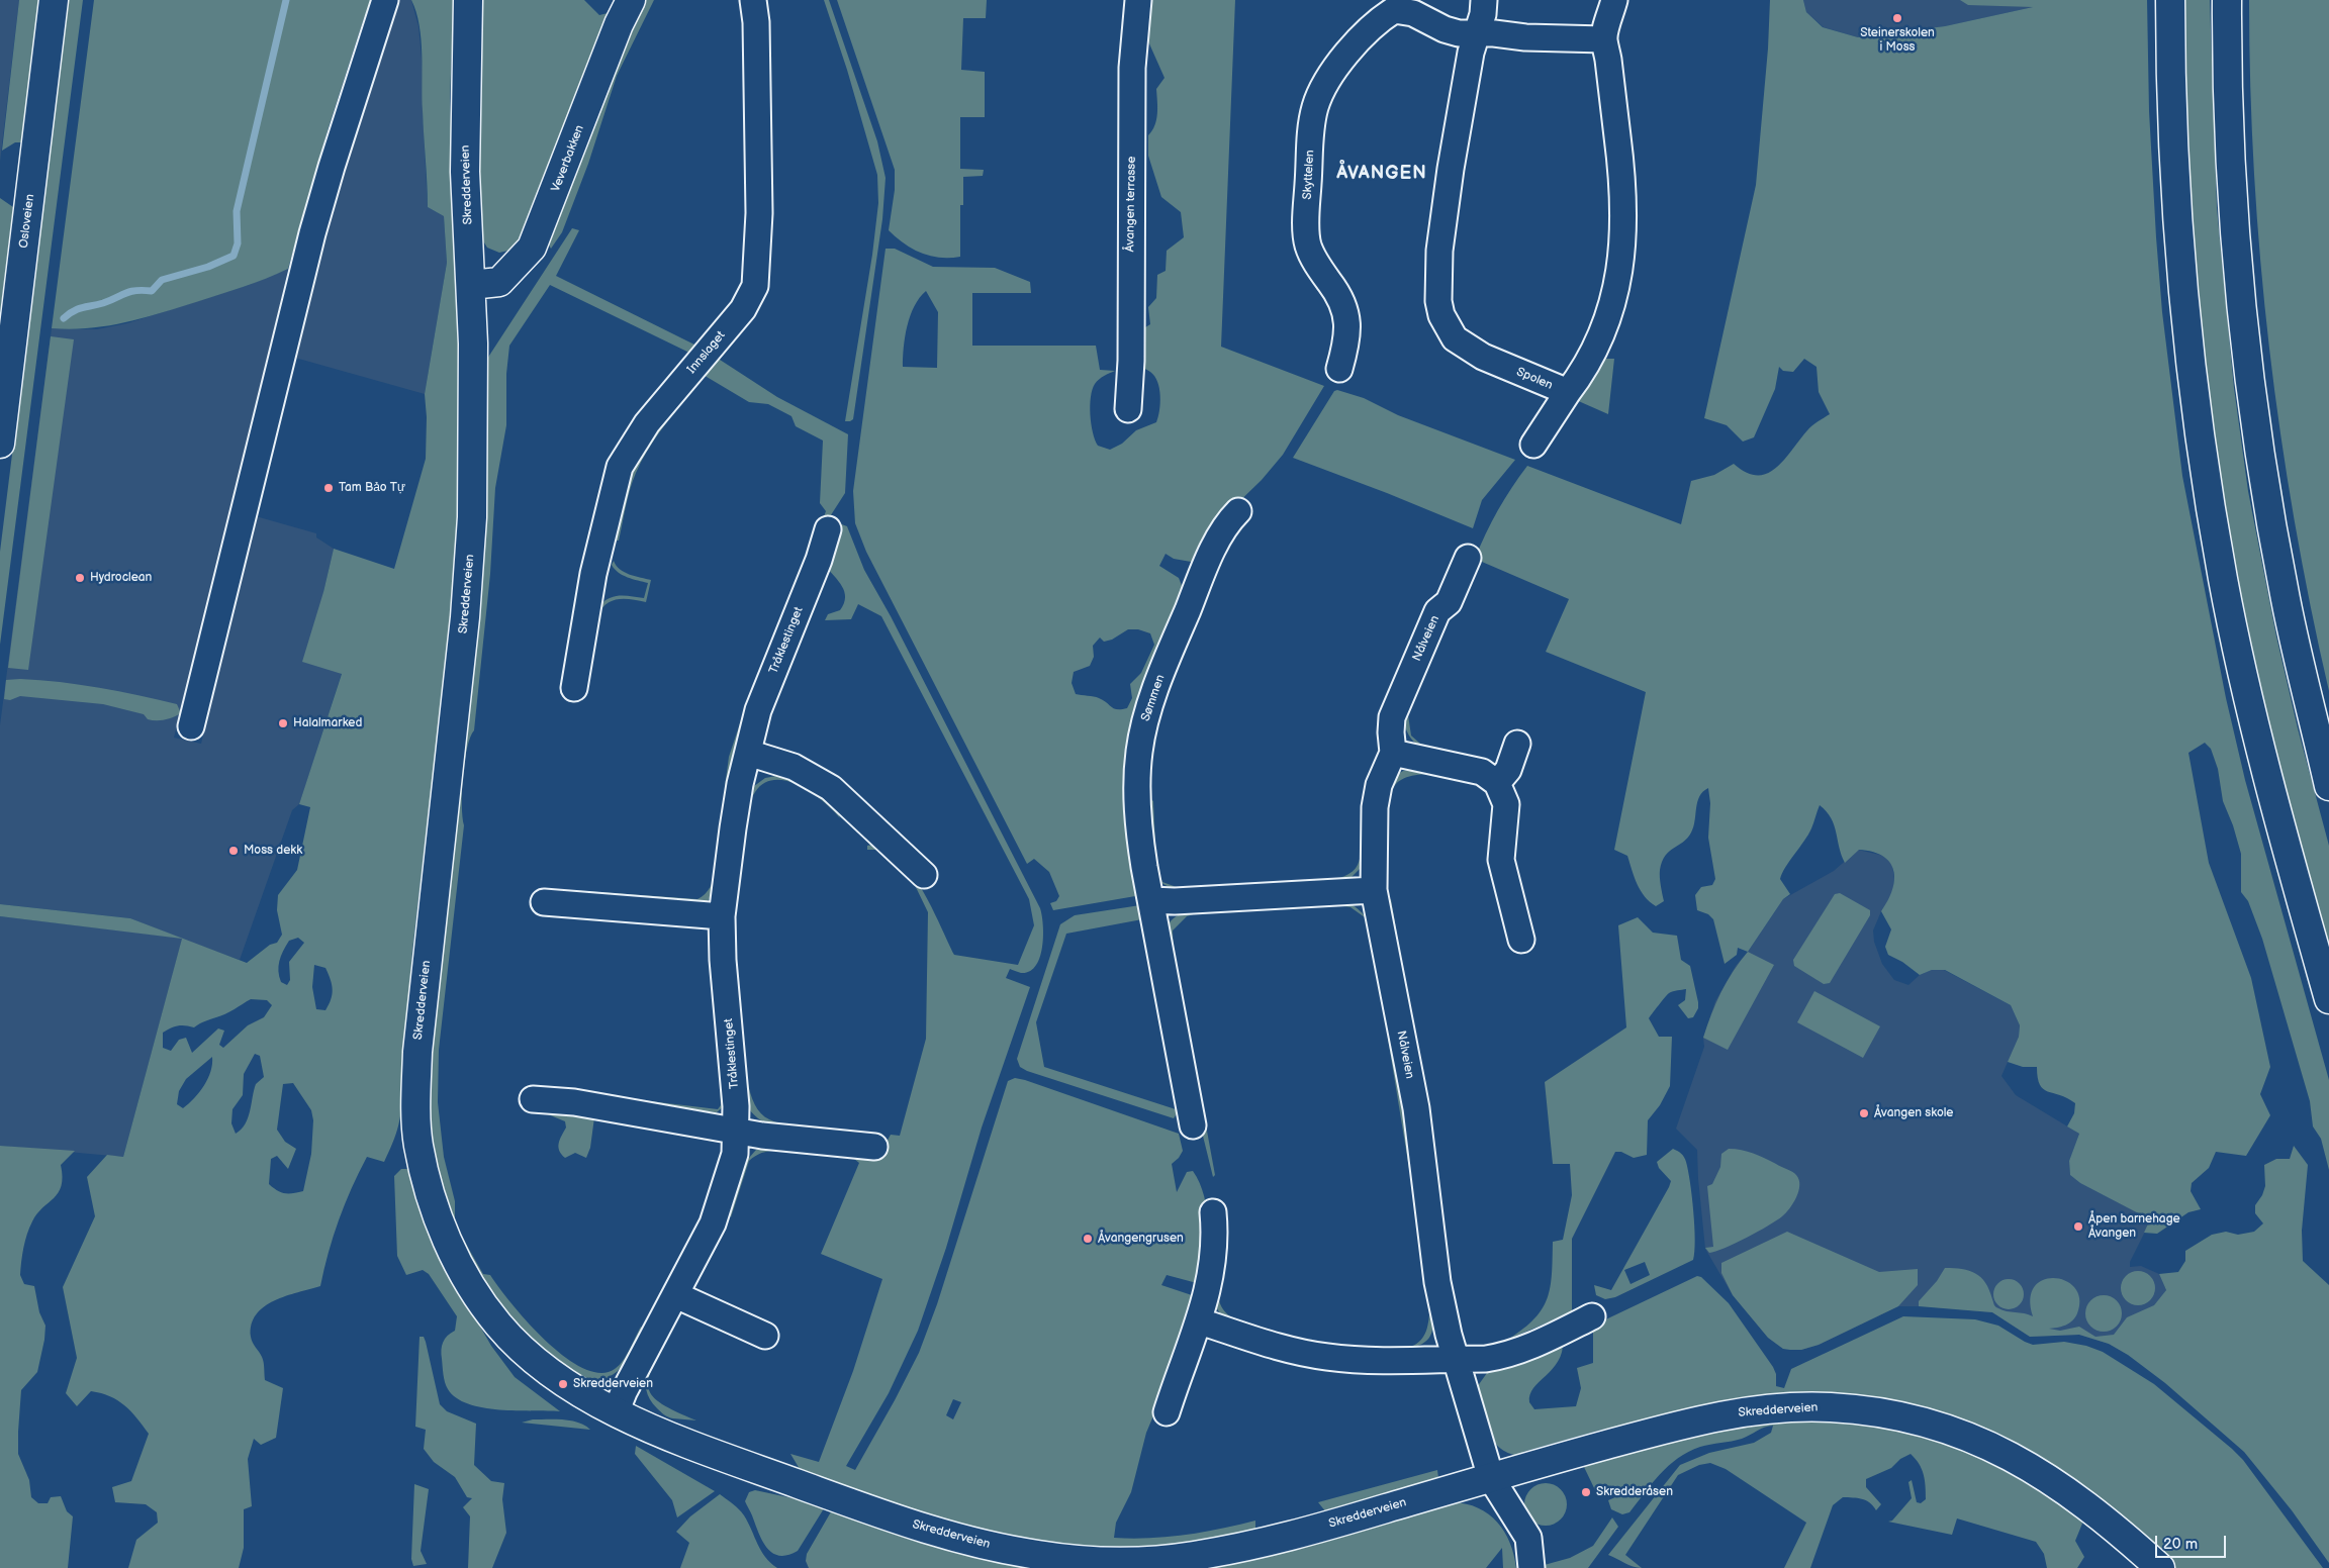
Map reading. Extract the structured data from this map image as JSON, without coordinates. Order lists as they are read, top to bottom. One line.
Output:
{"streets":{"main road":["Veverbakken","Skredderveien","Osloveien"],"street":["Skyttelen","Åvangen terrasse","Innslaget","Spolen","Nålveien","Tråklestinget","Sømmen"]},"crossings":[["Veverbakken","Skredderveien"],["Skredderveien","Nålveien"],["Skredderveien","Tråklestinget"]],"districts":["ÅVANGEN"],"places":["Steinerskolen i Moss","Tam Bảo Tự","Hydroclean","Halalmarked","Moss dekk","Åvangen skole","Åpen barnehage Åvangen","Åvangengrusen","Skredderveien","Skredderåsen"],"scale_bar":"20 m"}
